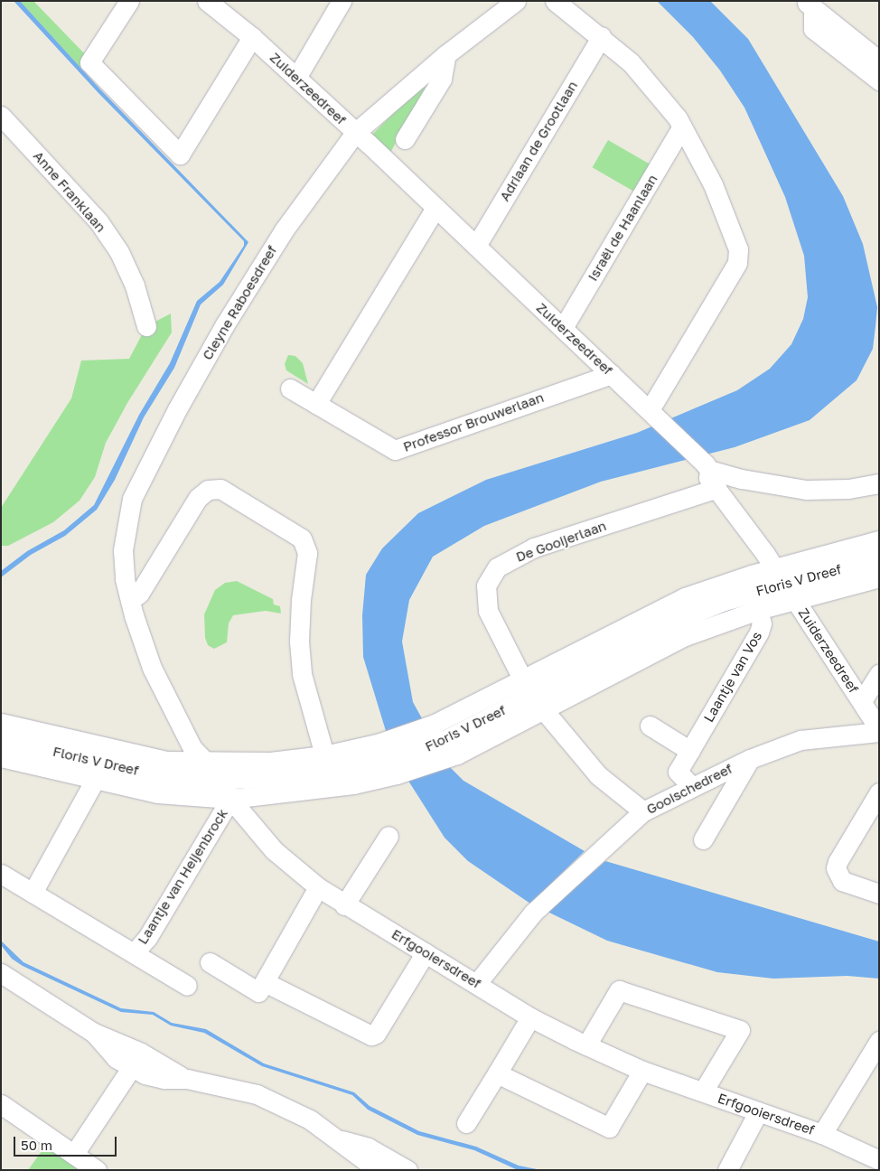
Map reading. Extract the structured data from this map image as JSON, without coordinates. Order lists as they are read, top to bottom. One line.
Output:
{"streets":{"street":["Zuiderzeedreef","Adriaan de Grootlaan","Anne Franklaan","Israël de Haanlaan","Cleyne Raboesdreef","Professor Brouwerlaan","De Gooijerlaan","Floris V Dreef","Laantje van Vos","Gooischedreef","Laantje van Heijenbrock","Erfgooiersdreef"]},"crossings":[["Zuiderzeedreef","Adriaan de Grootlaan"],["Zuiderzeedreef","Israël de Haanlaan"],["Zuiderzeedreef","Cleyne Raboesdreef"],["Zuiderzeedreef","Professor Brouwerlaan"],["Zuiderzeedreef","De Gooijerlaan"],["Zuiderzeedreef","Floris V Dreef"],["Zuiderzeedreef","Laantje van Vos"],["Zuiderzeedreef","Gooischedreef"],["Cleyne Raboesdreef","Erfgooiersdreef"],["De Gooijerlaan","Floris V Dreef"],["Floris V Dreef","Laantje van Vos"],["Floris V Dreef","Laantje van Heijenbrock"],["Floris V Dreef","Erfgooiersdreef"],["Laantje van Vos","Gooischedreef"],["Gooischedreef","Erfgooiersdreef"],["Laantje van Heijenbrock","Erfgooiersdreef"]],"scale_bar":"50 m"}
